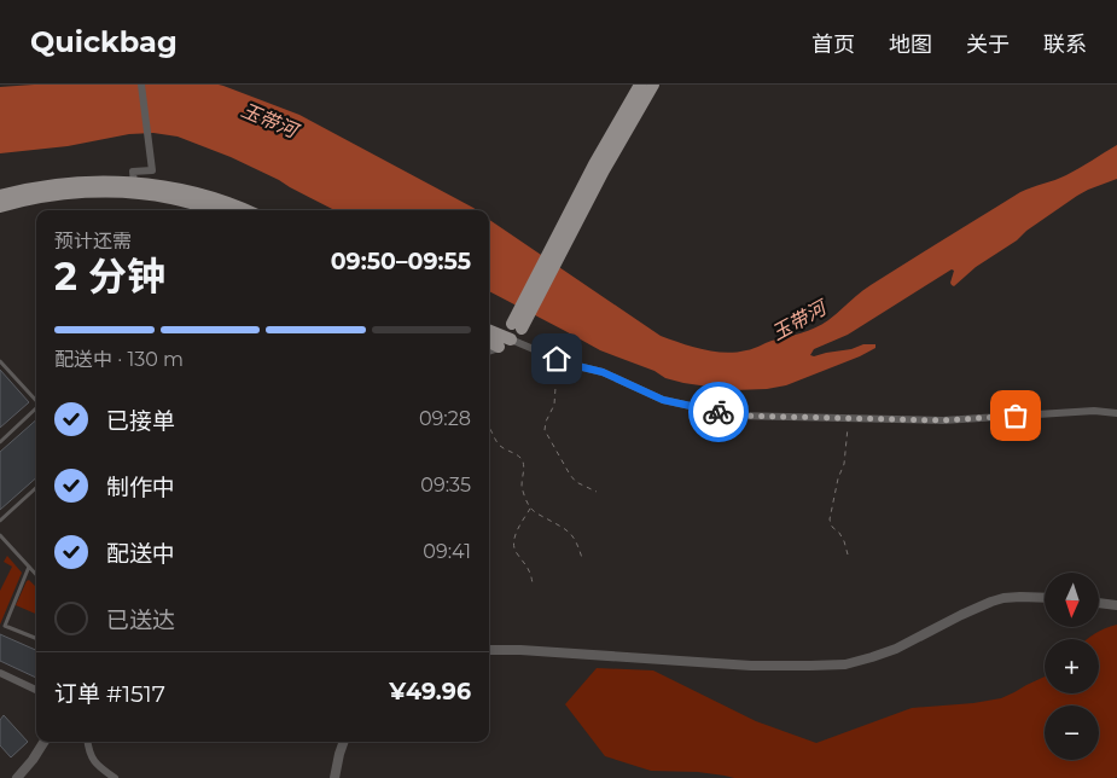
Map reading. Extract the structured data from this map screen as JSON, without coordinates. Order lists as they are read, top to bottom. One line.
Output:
{"water":["玉带河"],"north":"bottom","page":{"header":"Quickbag","nav":["首页","地图","关于","联系"],"heading":["2 分钟","预计还需","09:50–09:55"],"panel":["订单 #1517","¥49.96"],"bar":"配送中 · 130 m","list":[["已接单","09:28"],["制作中","09:35"],["配送中","09:41"],"已送达"],"map_buttons":["+","−"]}}
